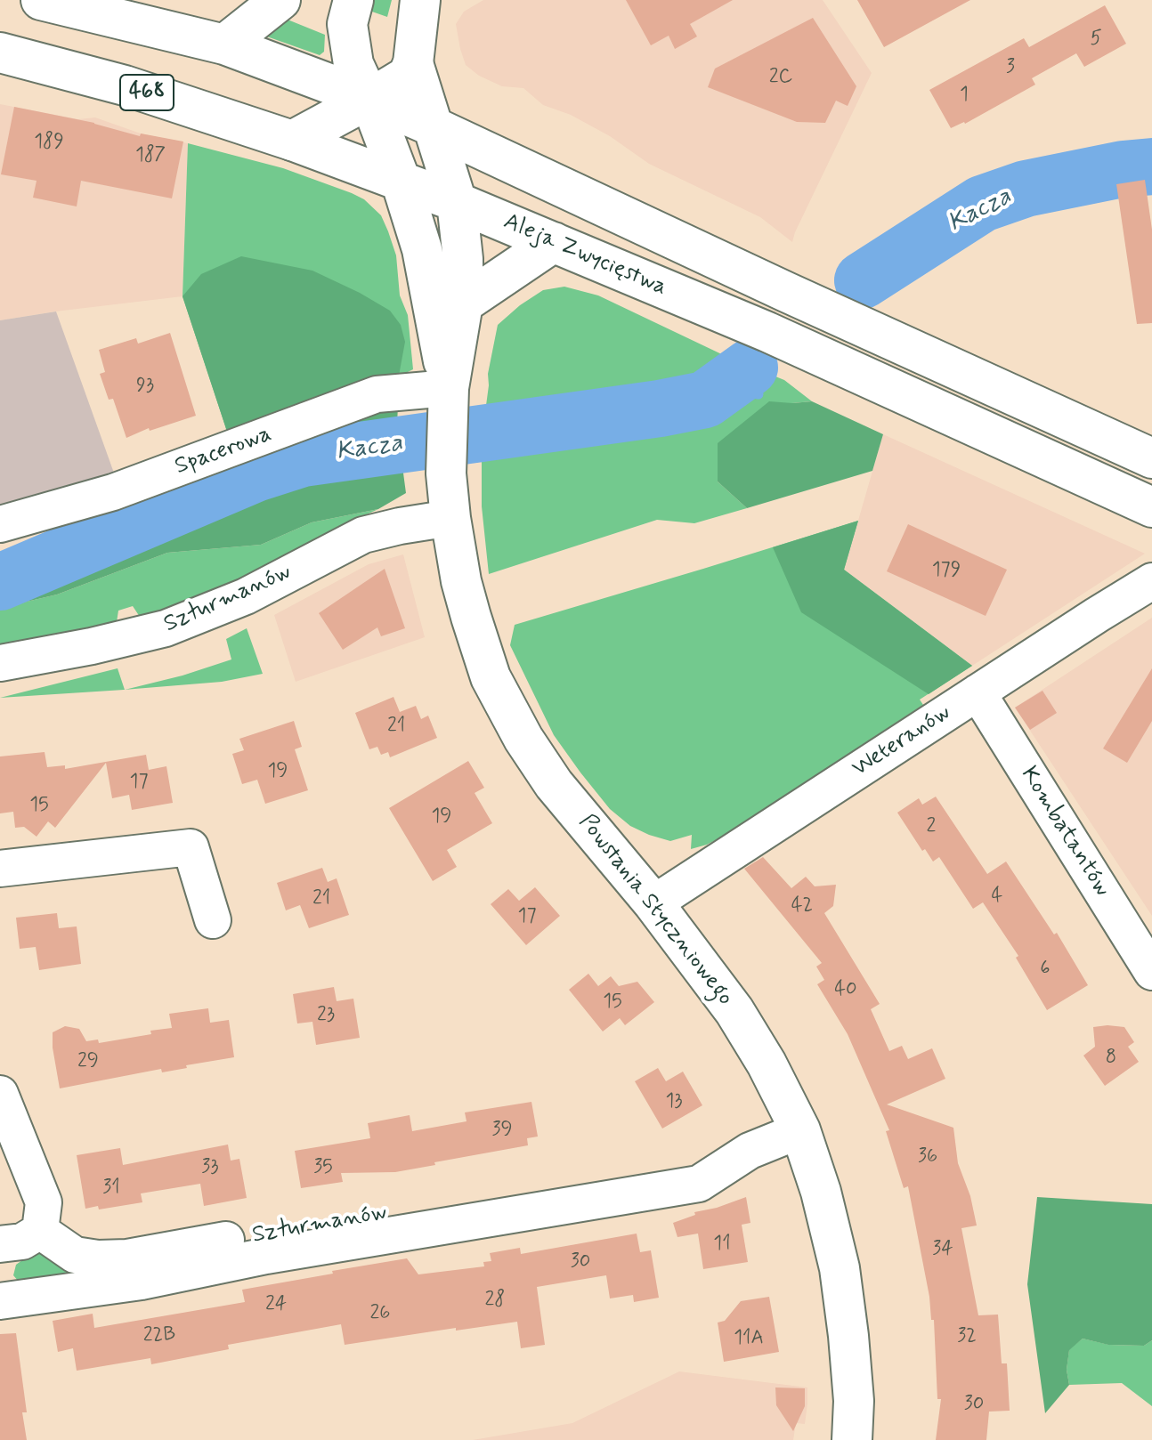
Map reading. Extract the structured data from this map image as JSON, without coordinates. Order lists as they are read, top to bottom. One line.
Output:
{"streets":{"main road":["468","Aleja Zwycięstwa","Powstania Styczniowego"],"street":["Spacerowa","Szturmanów","Weteranów","Kombatantów"]},"crossings":[["Aleja Zwycięstwa","Powstania Styczniowego"],["Spacerowa","Powstania Styczniowego"],["Szturmanów","Powstania Styczniowego"],["Weteranów","Kombatantów"],["Weteranów","Powstania Styczniowego"]],"water":["Kacza"],"house_numbers":["5","3","2C","1","189","187","93","179","21","19","17","15","19","2","4","21","42","17","6","40","15","23","8","29","13","39","36","33","35","31","11","34","30","28","24","26","22B","32","11A","30"]}
